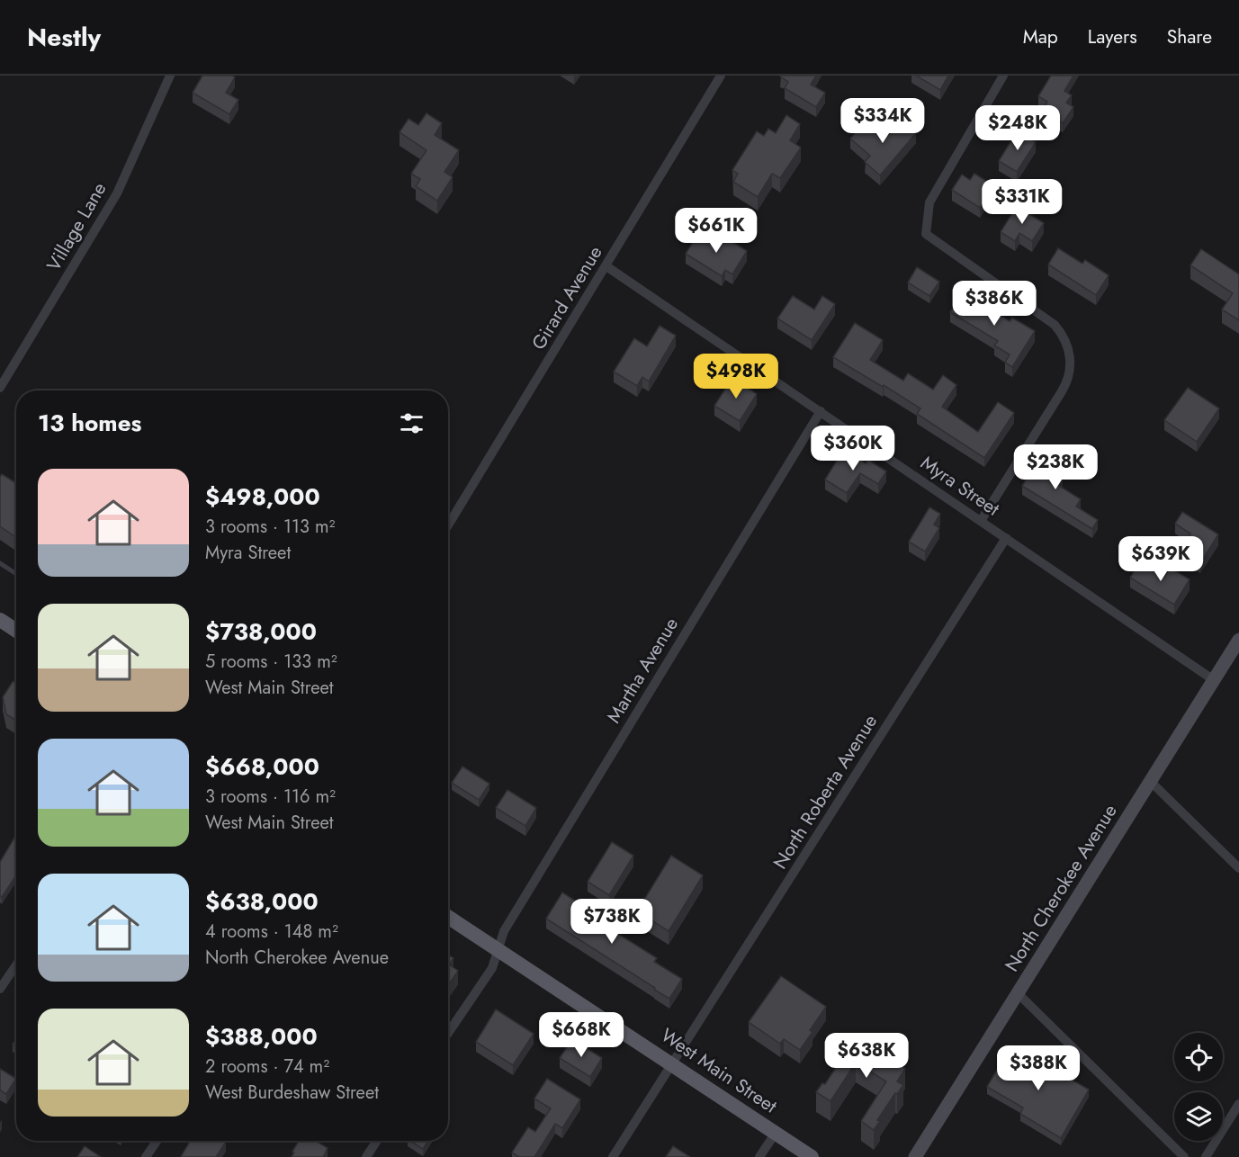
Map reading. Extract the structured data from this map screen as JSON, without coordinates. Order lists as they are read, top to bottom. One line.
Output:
{"streets":{"main road":["West Main Street"],"street":["Village Lane","Girard Avenue","Myra Street","Martha Avenue","North Roberta Avenue","North Cherokee Avenue"]},"crossings":[["Girard Avenue","Myra Street"],["Myra Street","Martha Avenue"],["Myra Street","North Roberta Avenue"],["Myra Street","North Cherokee Avenue"],["Martha Avenue","West Main Street"],["North Roberta Avenue","West Main Street"]],"page":{"header":"Nestly","nav":["Map","Layers","Share"],"price":["$334K","$248K","$331K","$661K","$386K","$498K","$360K","$238K","$639K","$738K","$668K","$638K","$388K"],"heading":"13 homes","list":[{"name":"$498,000","note":"3 rooms · 113 m² · Myra Street"},{"name":"$738,000","note":"5 rooms · 133 m² · West Main Street"},{"name":"$668,000","note":"3 rooms · 116 m² · West Main Street"},{"name":"$638,000","note":"4 rooms · 148 m² · North Cherokee Avenue"},{"name":"$388,000","note":"2 rooms · 74 m² · West Burdeshaw Street"}]}}
